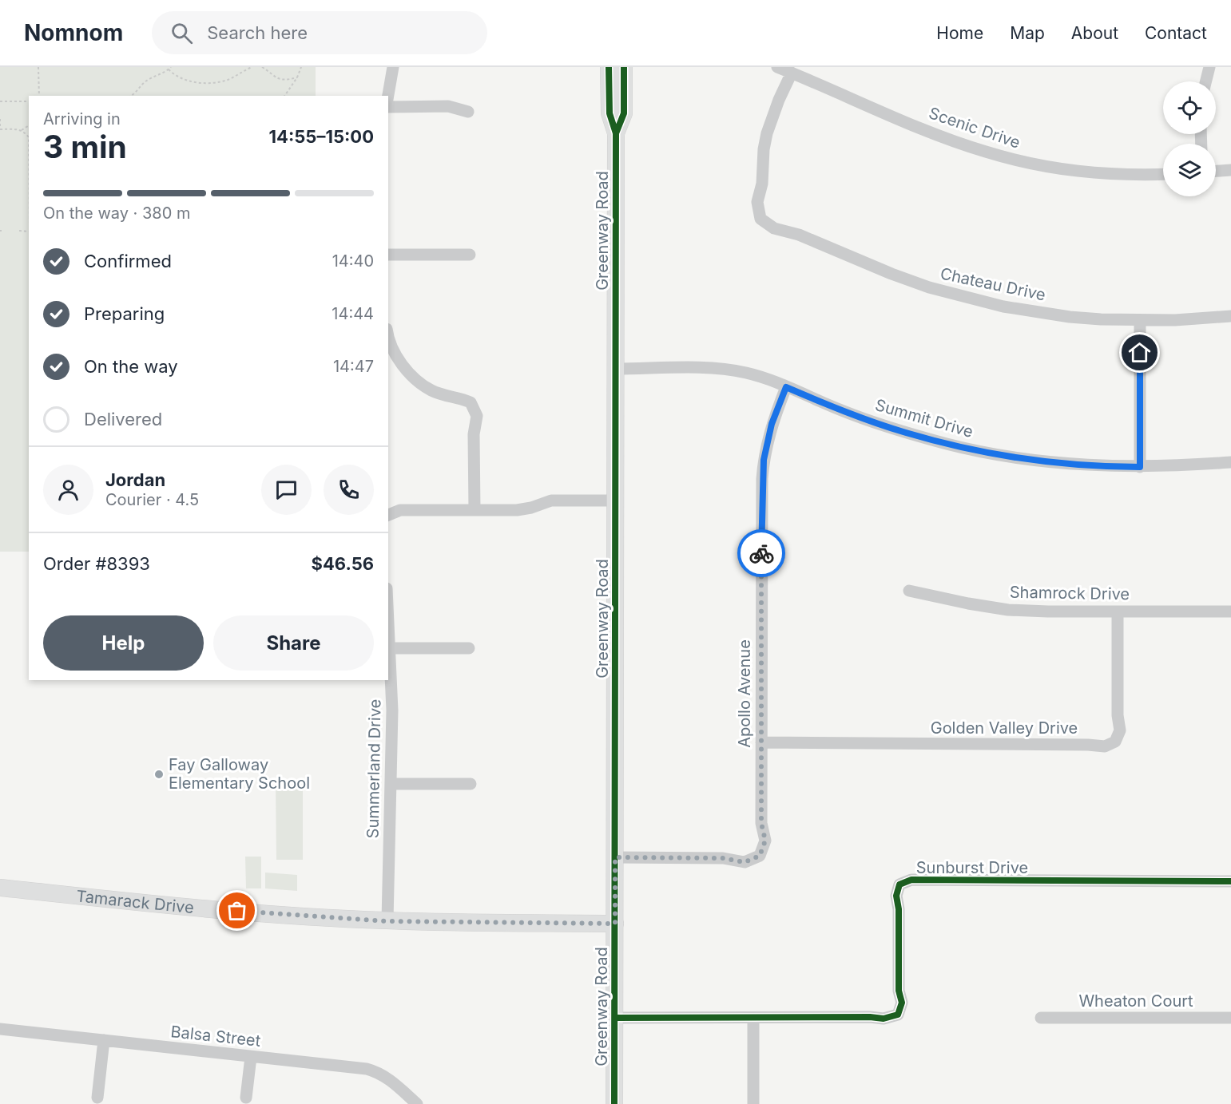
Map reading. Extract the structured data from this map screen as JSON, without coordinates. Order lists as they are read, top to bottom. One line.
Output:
{"streets":{"street":["Scenic Drive","Greenway Road","Chateau Drive","Summit Drive","Shamrock Drive","Apollo Avenue","Golden Valley Drive","Summerland Drive","Sunburst Drive","Tamarack Drive","Wheaton Court","Balsa Street"]},"crossings":[["Scenic Drive","Chateau Drive"],["Greenway Road","Summit Drive"],["Greenway Road","Apollo Avenue"],["Greenway Road","Sunburst Drive"],["Greenway Road","Tamarack Drive"],["Summit Drive","Apollo Avenue"],["Shamrock Drive","Golden Valley Drive"],["Apollo Avenue","Golden Valley Drive"],["Summerland Drive","Tamarack Drive"]],"places":["Fay Galloway Elementary School"],"page":{"header":"Nomnom","search":"Search here","nav":["Home","Map","About","Contact"],"heading":["3 min","Arriving in","14:55–15:00"],"panel":["Jordan","Courier · 4.5","Order #8393","$46.56"],"bar":"On the way · 380 m","list":[["Confirmed","14:40"],["Preparing","14:44"],["On the way","14:47"],"Delivered"],"buttons":["Help","Share"]}}
